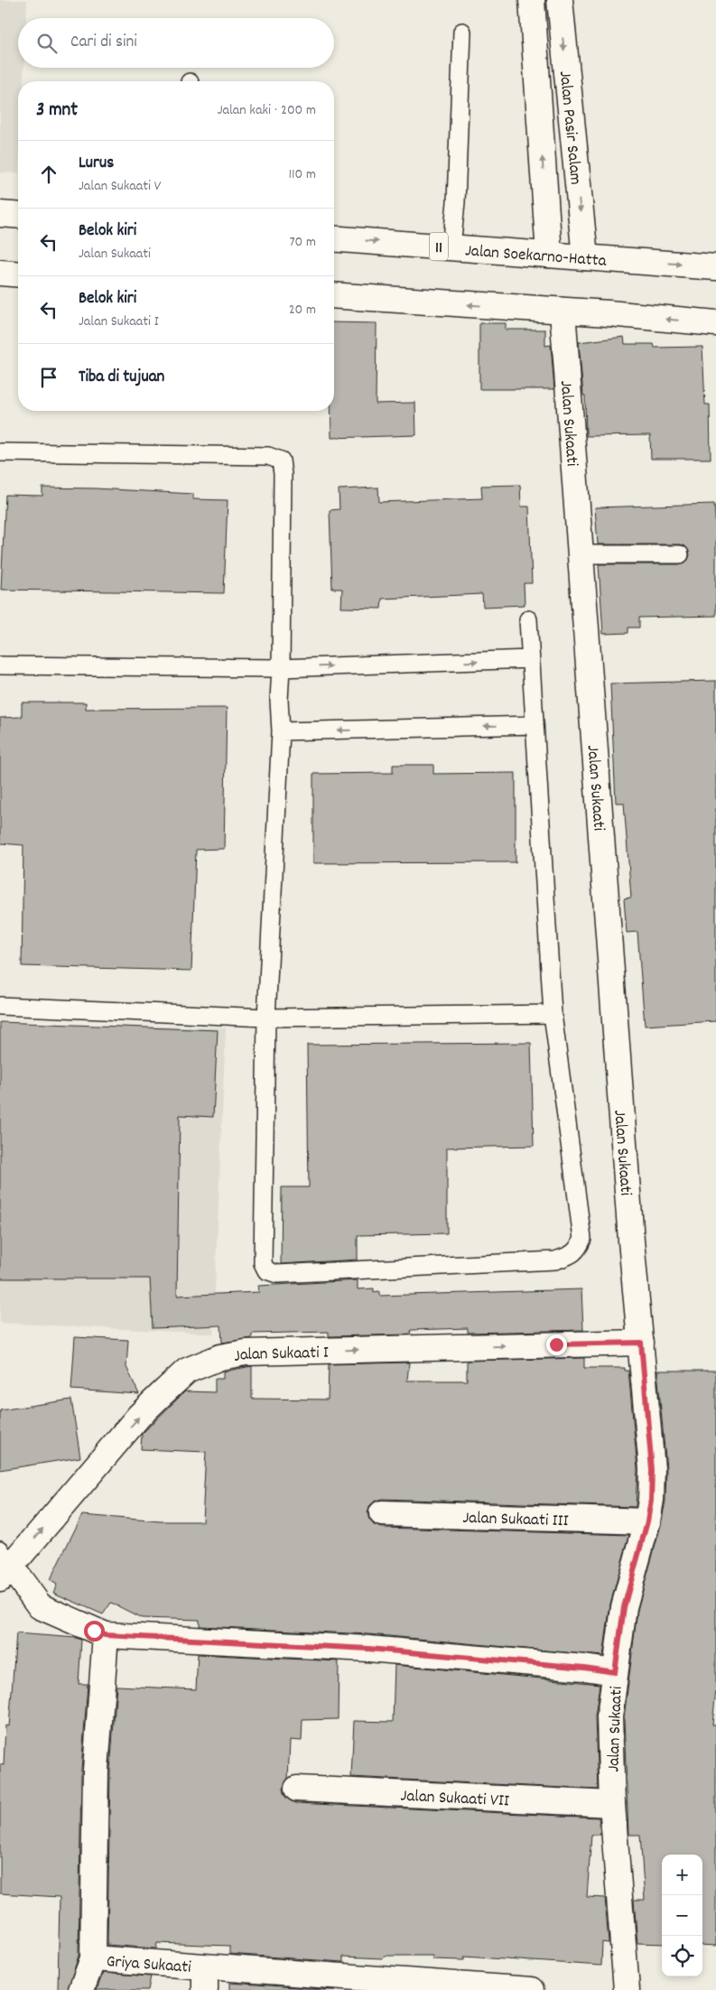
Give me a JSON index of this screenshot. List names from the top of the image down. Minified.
{"streets":{"main road":["Jalan Pasir Salam","11","Jalan Soekarno-Hatta","Jalan Sukaati","Jalan Sukaati I","Jalan Sukaati III","Jalan Sukaati VII","Griya Sukaati"]},"crossings":[["Jalan Pasir Salam","Jalan Soekarno-Hatta"],["Jalan Sukaati","Jalan Sukaati I"],["Jalan Sukaati","Jalan Sukaati III"],["Jalan Sukaati","Jalan Sukaati VII"]],"one_way":["Jalan Sukaati I"],"page":{"search":"Cari di sini","heading":["3 mnt","Jalan kaki · 200 m"],"list":[["Lurus","Jalan Sukaati V","110 m"],["Belok kiri","Jalan Sukaati","70 m"],["Belok kiri","Jalan Sukaati I","20 m"],"Tiba di tujuan"],"map_buttons":["+","−"]}}
